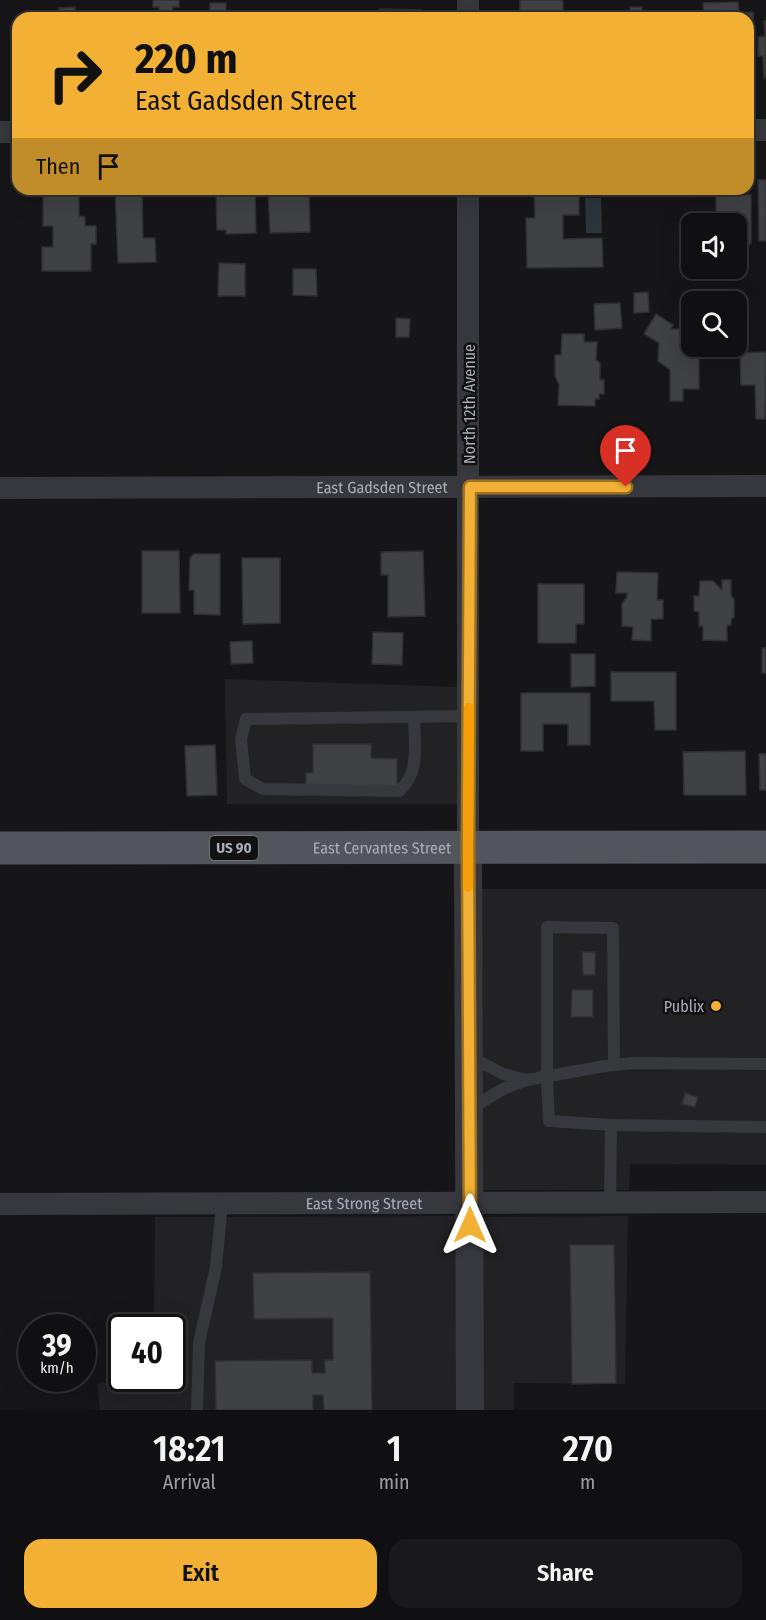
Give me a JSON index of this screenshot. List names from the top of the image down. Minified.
{"streets":{"main road":["US 90","East Cervantes Street"],"street":["North 12th Avenue","East Gadsden Street","East Strong Street"]},"crossings":[["North 12th Avenue","East Gadsden Street"],["North 12th Avenue","East Cervantes Street"],["North 12th Avenue","East Strong Street"]],"places":["Publix"],"page":{"turn":["220 m","East Gadsden Street"],"then":"Then","speed":"39 km/h","limit":"40","eta":["18:21","Arrival","1","min","270","m"],"buttons":["Exit","Share"]}}
